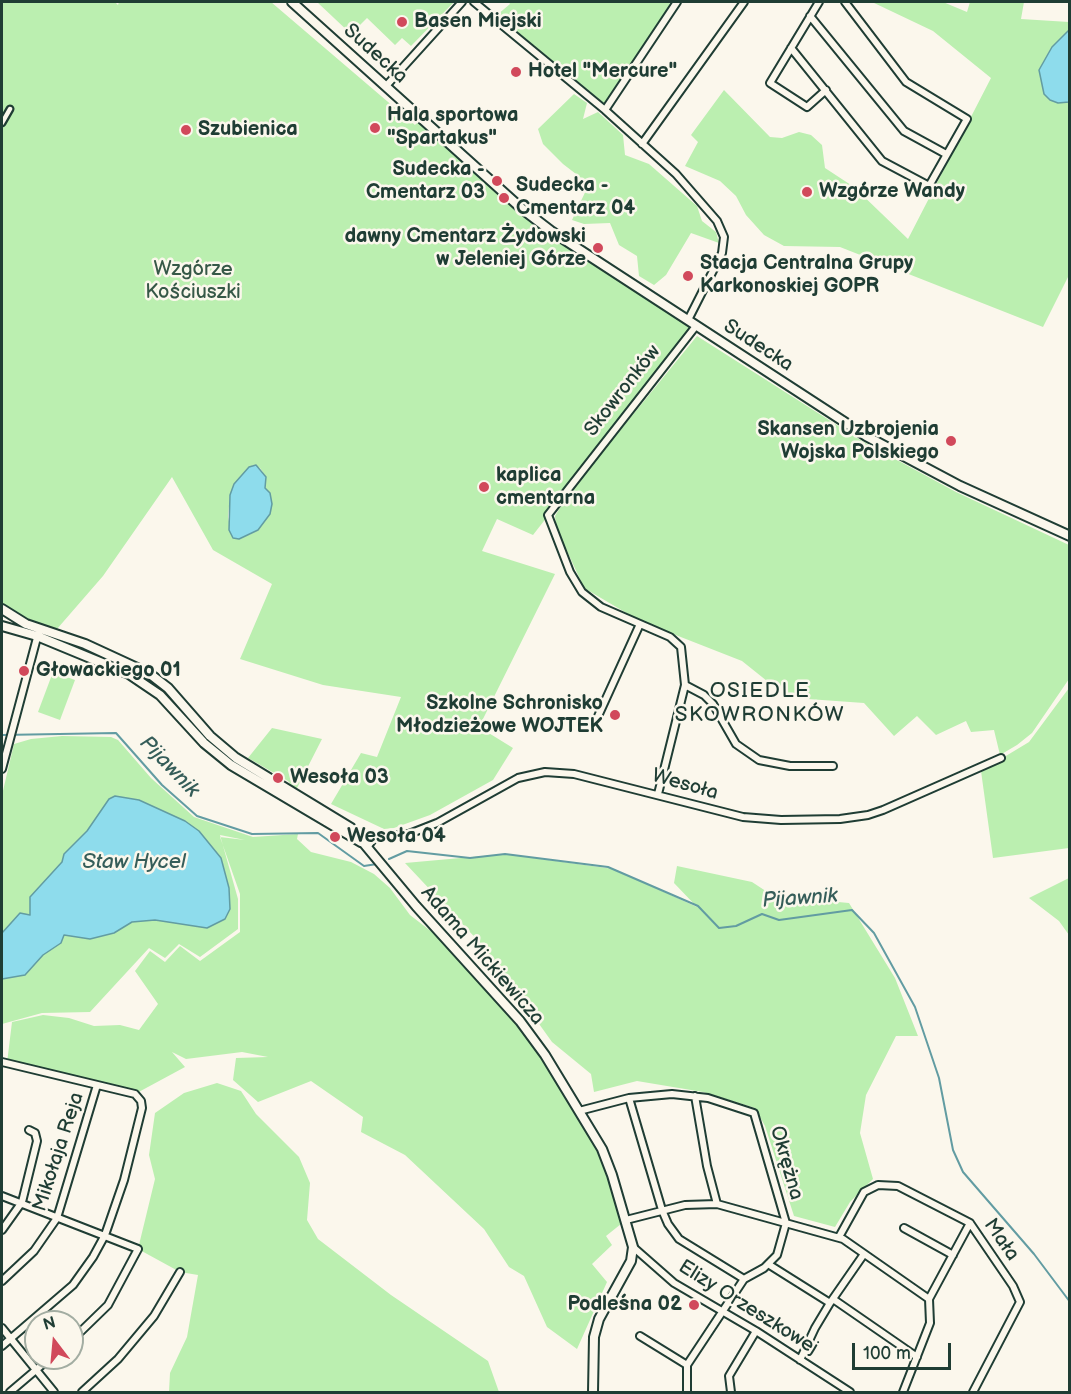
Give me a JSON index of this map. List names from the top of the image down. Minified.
{"streets":{"street":["Sudecka","Skowronków","Wesoła","Adama Mickiewicza","Mikołaja Reja","Okrężna","Mała","Elizy Orzeszkowej"]},"crossings":[["Sudecka","Skowronków"],["Skowronków","Wesoła"],["Wesoła","Adama Mickiewicza"],["Adama Mickiewicza","Okrężna"],["Adama Mickiewicza","Elizy Orzeszkowej"],["Okrężna","Mała"]],"districts":["OSIEDLE SKOWRONKÓW"],"water":["Pijawnik","Staw Hycel"],"parks":["Wzgórze Kościuszki"],"places":["Basen Miejski","Hotel \"Mercure\"","Hala sportowa \"Spartakus\"","Szubienica","Sudecka - Cmentarz 03","Wzgórze Wandy","Sudecka - Cmentarz 04","dawny Cmentarz Żydowski w Jeleniej Górze","Stacja Centralna Grupy Karkonoskiej GOPR","Skansen Uzbrojenia Wojska Polskiego","kaplica cmentarna","Głowackiego 01","Szkolne Schronisko Młodzieżowe WOJTEK","Wesoła 03","Wesoła 04","Podleśna 02"],"scale_bar":"100 m","north":"top"}
